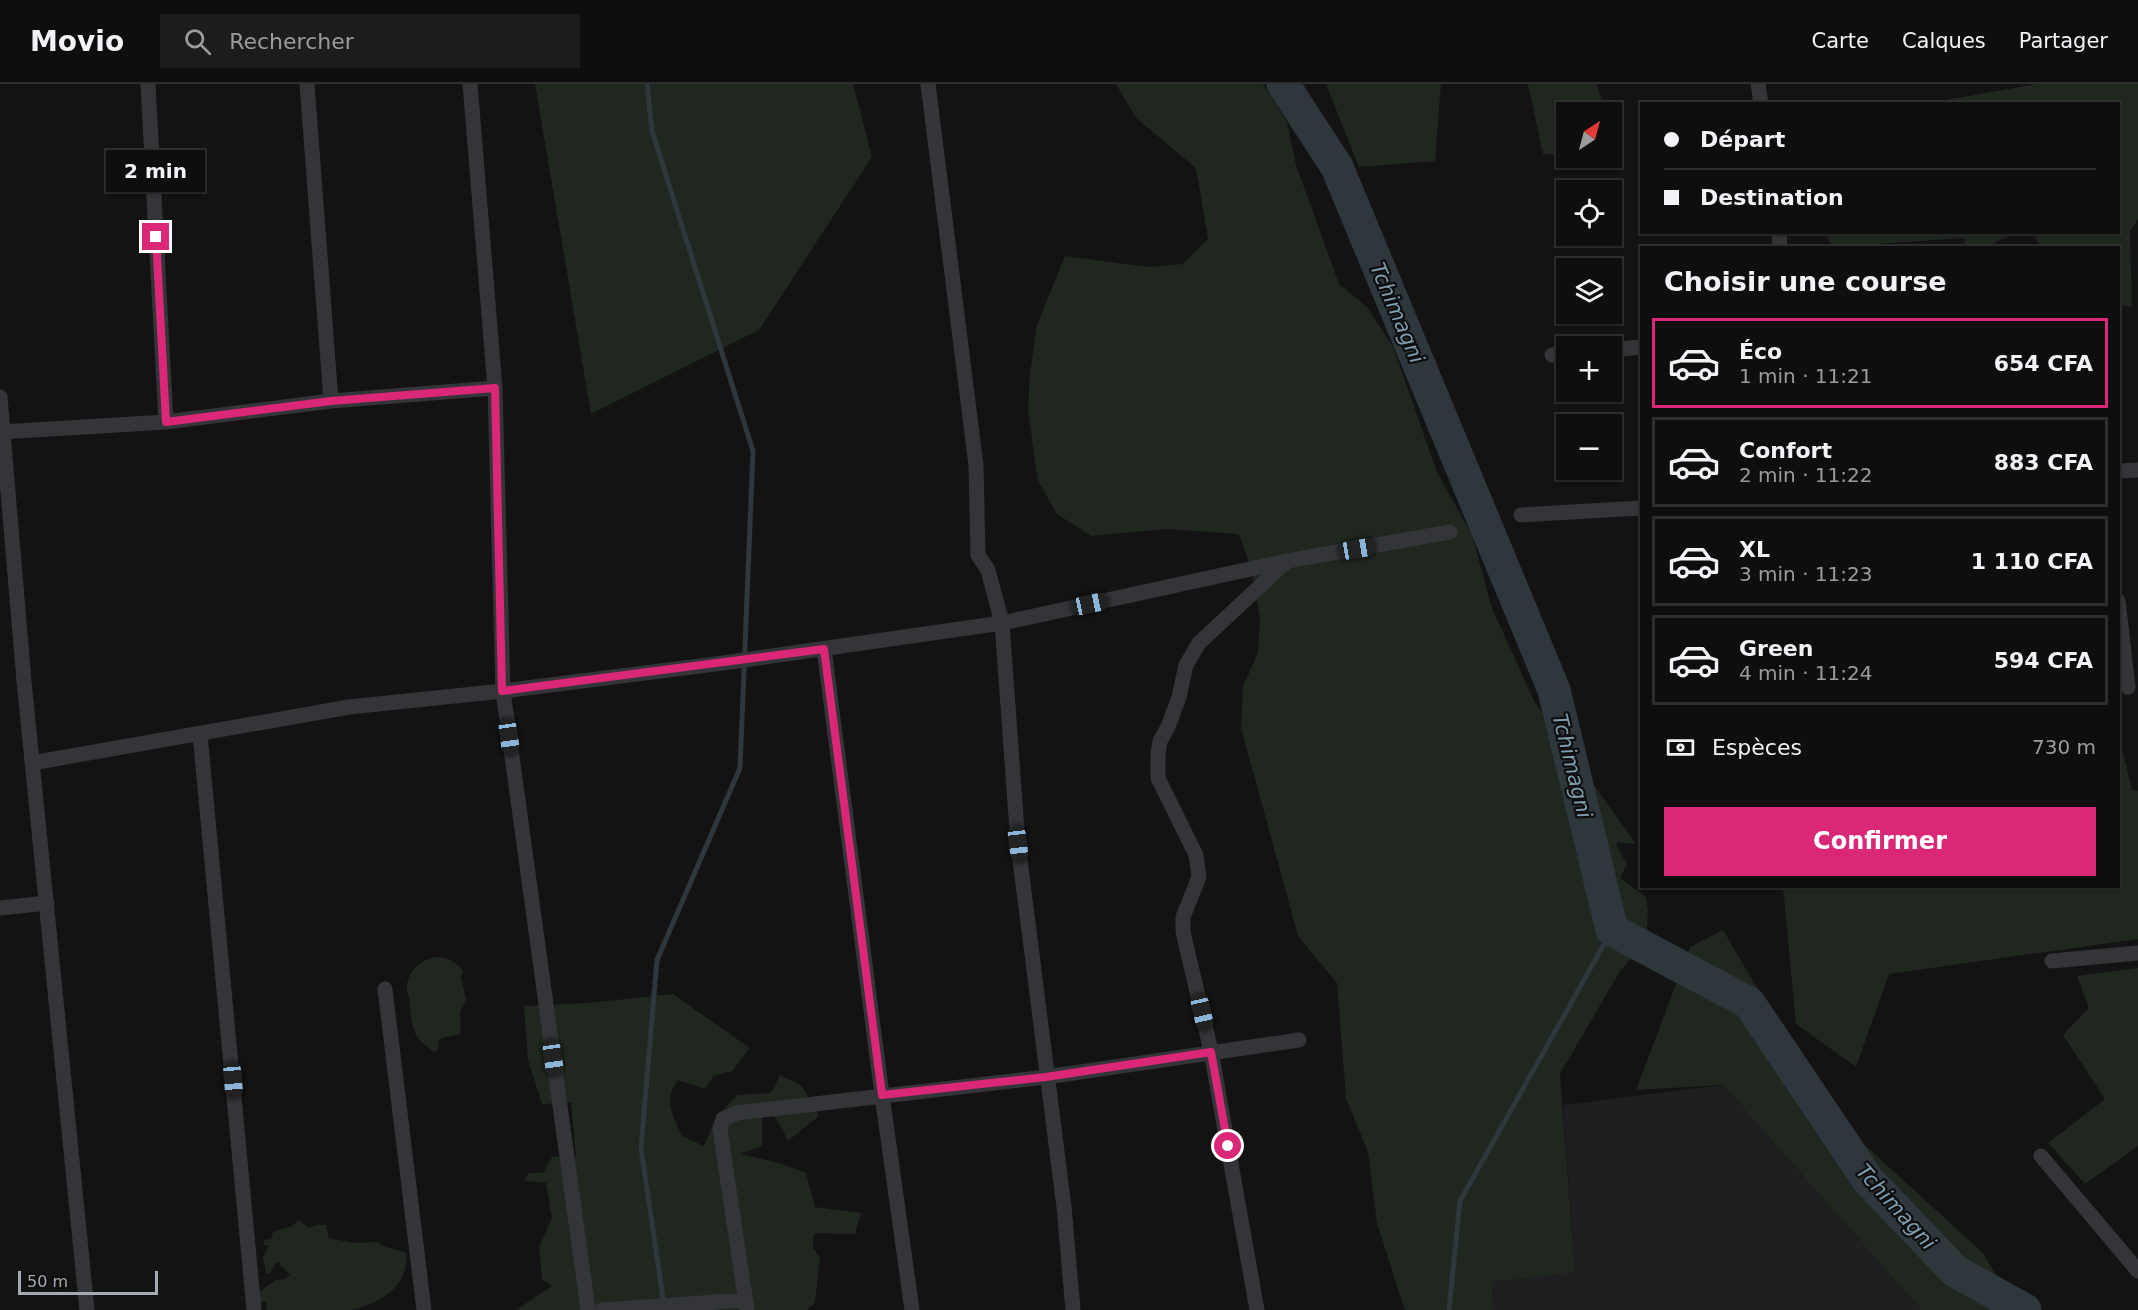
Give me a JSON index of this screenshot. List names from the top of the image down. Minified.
{"water":["Tchimagni"],"scale_bar":"50 m","north":"top right","page":{"header":"Movio","search":"Rechercher","nav":["Carte","Calques","Partager"],"map_buttons":["+","−"],"banner":["Départ","Destination"],"bubble":"2 min","heading":"Choisir une course","list":[{"name":"Éco","note":"1 min · 11:21","value":"654 CFA"},{"name":"Confort","note":"2 min · 11:22","value":"883 CFA"},{"name":"XL","note":"3 min · 11:23","value":"1 110 CFA"},{"name":"Green","note":"4 min · 11:24","value":"594 CFA"}],"pay":["Espèces","730 m"],"buttons":"Confirmer","scale":"50 m"}}
